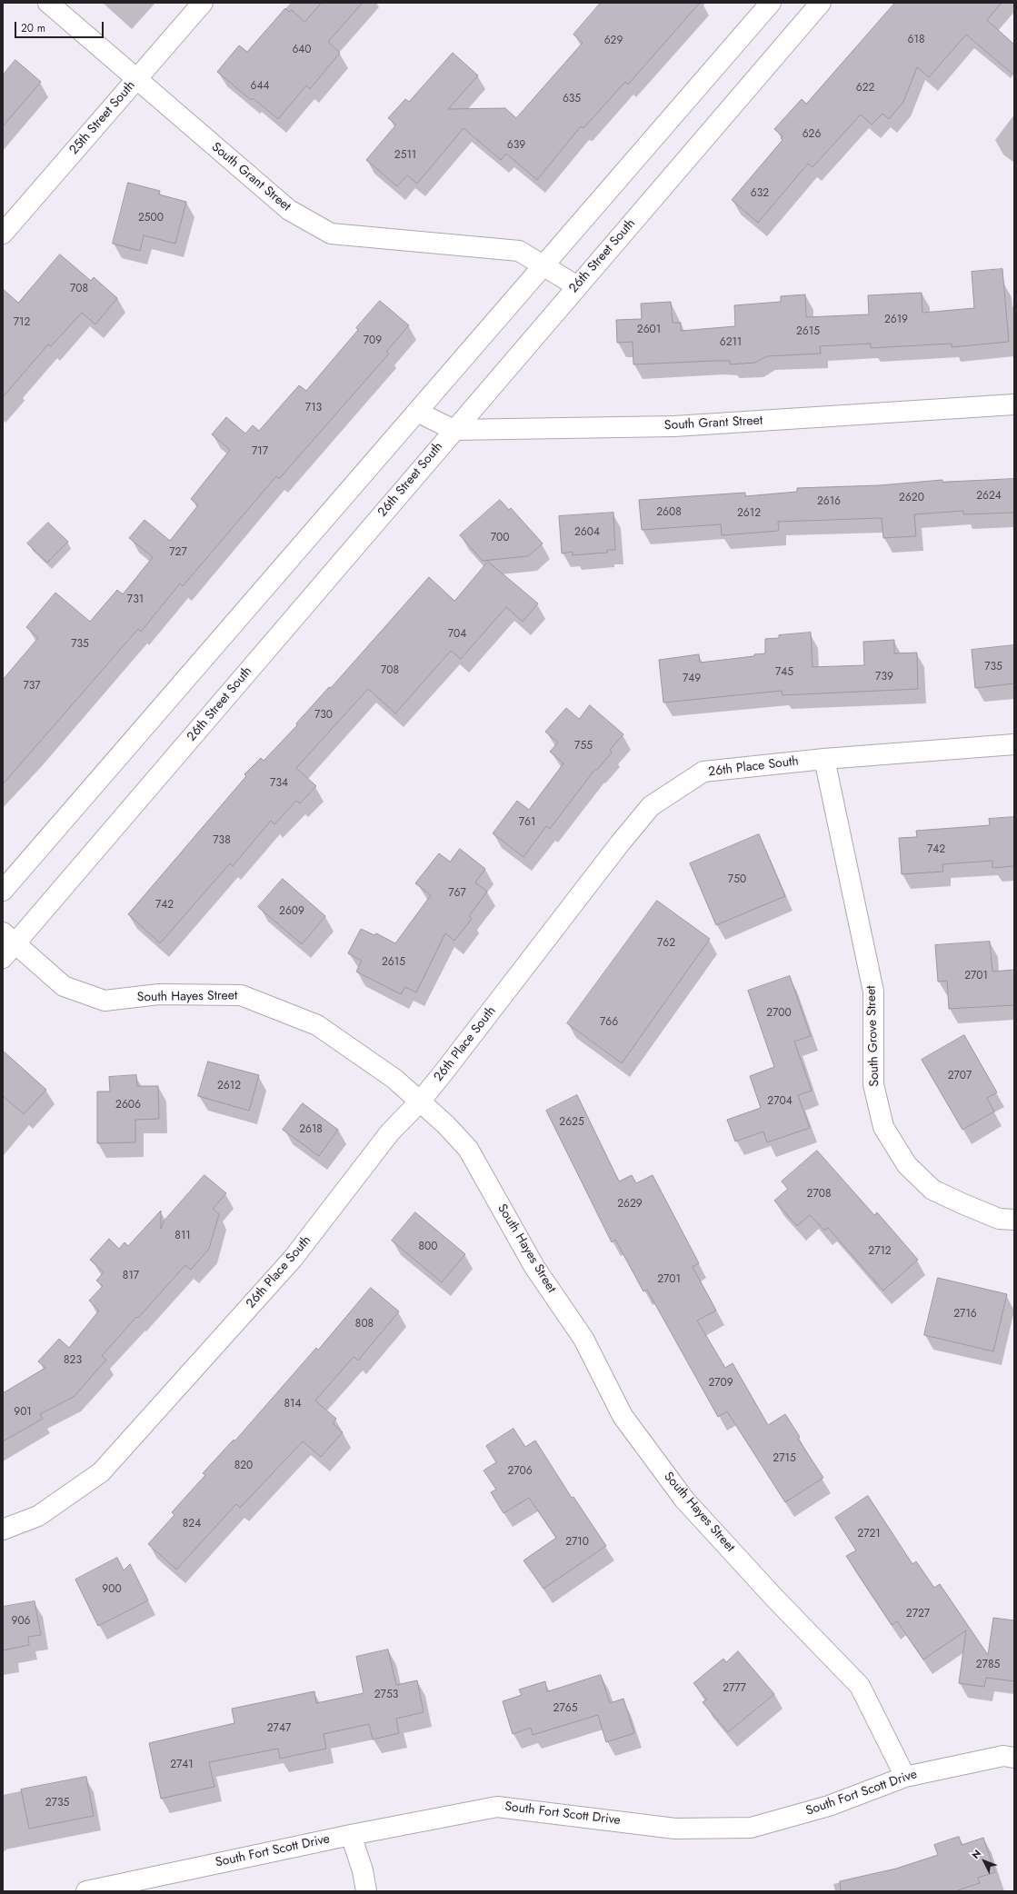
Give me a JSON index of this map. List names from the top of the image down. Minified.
{"streets":{"street":["25th Street South","South Grant Street","26th Street South","26th Place South","South Hayes Street","South Grove Street","South Fort Scott Drive"]},"crossings":[["25th Street South","South Grant Street"],["South Grant Street","26th Street South"],["26th Street South","South Hayes Street"],["26th Place South","South Hayes Street"],["26th Place South","South Grove Street"],["South Hayes Street","South Fort Scott Drive"]],"house_numbers":["618","629","640","644","622","635","626","639","2511","632","2500","708","2619","712","2601","2615","709","6211","713","717","2624","2620","2616","2608","2612","2604","700","727","731","704","735","735","708","745","739","749","737","730","755","734","761","738","742","750","767","742","2609","762","2615","2701","2700","766","2707","2612","2704","2606","2625","2618","2708","2629","811","800","2712","817","2701","2716","808","823","2709","814","901","2715","820","2706","824","2721","2710","900","2727","906","2785","2777","2753","2765","2747","2741","2735"],"scale_bar":"20 m","north":"top left"}
